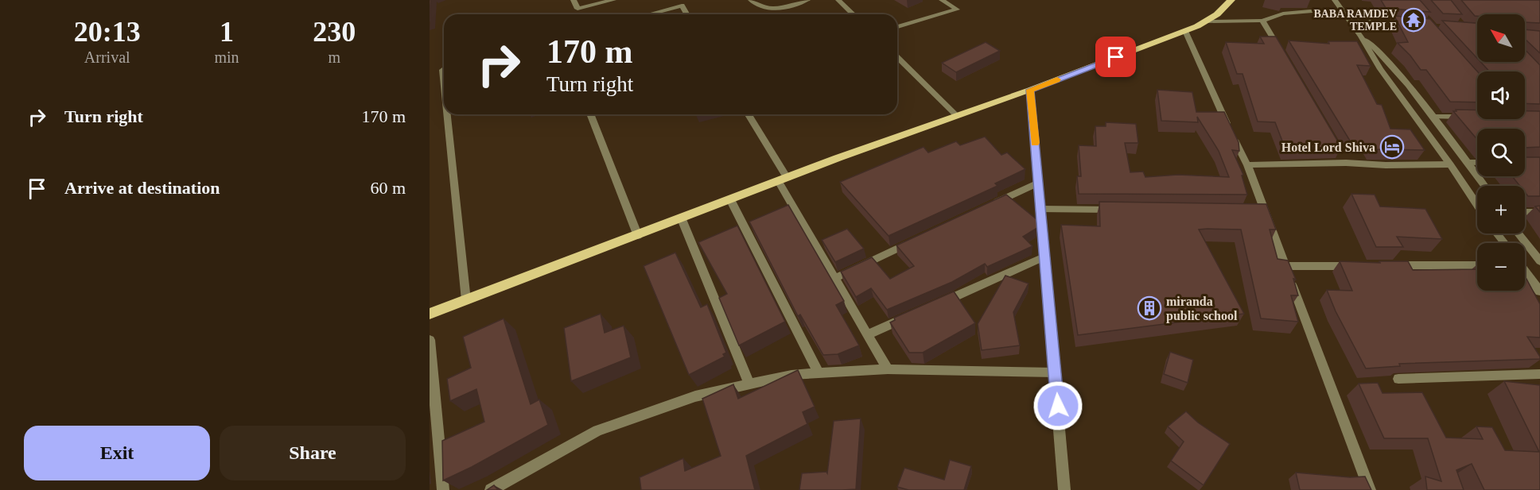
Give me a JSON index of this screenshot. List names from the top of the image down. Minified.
{"places":{"temple":["BABA RAMDEV TEMPLE"],"hotel":["Hotel Lord Shiva"],"building":["miranda public school"]},"north":"top left","page":{"eta":["20:13","Arrival","1","min","230","m"],"map_buttons":["+","−"],"turn":["170 m","Turn right"],"list":[{"name":"Turn right","value":"170 m"},{"name":"Arrive at destination","value":"60 m"}],"buttons":["Exit","Share"]}}
